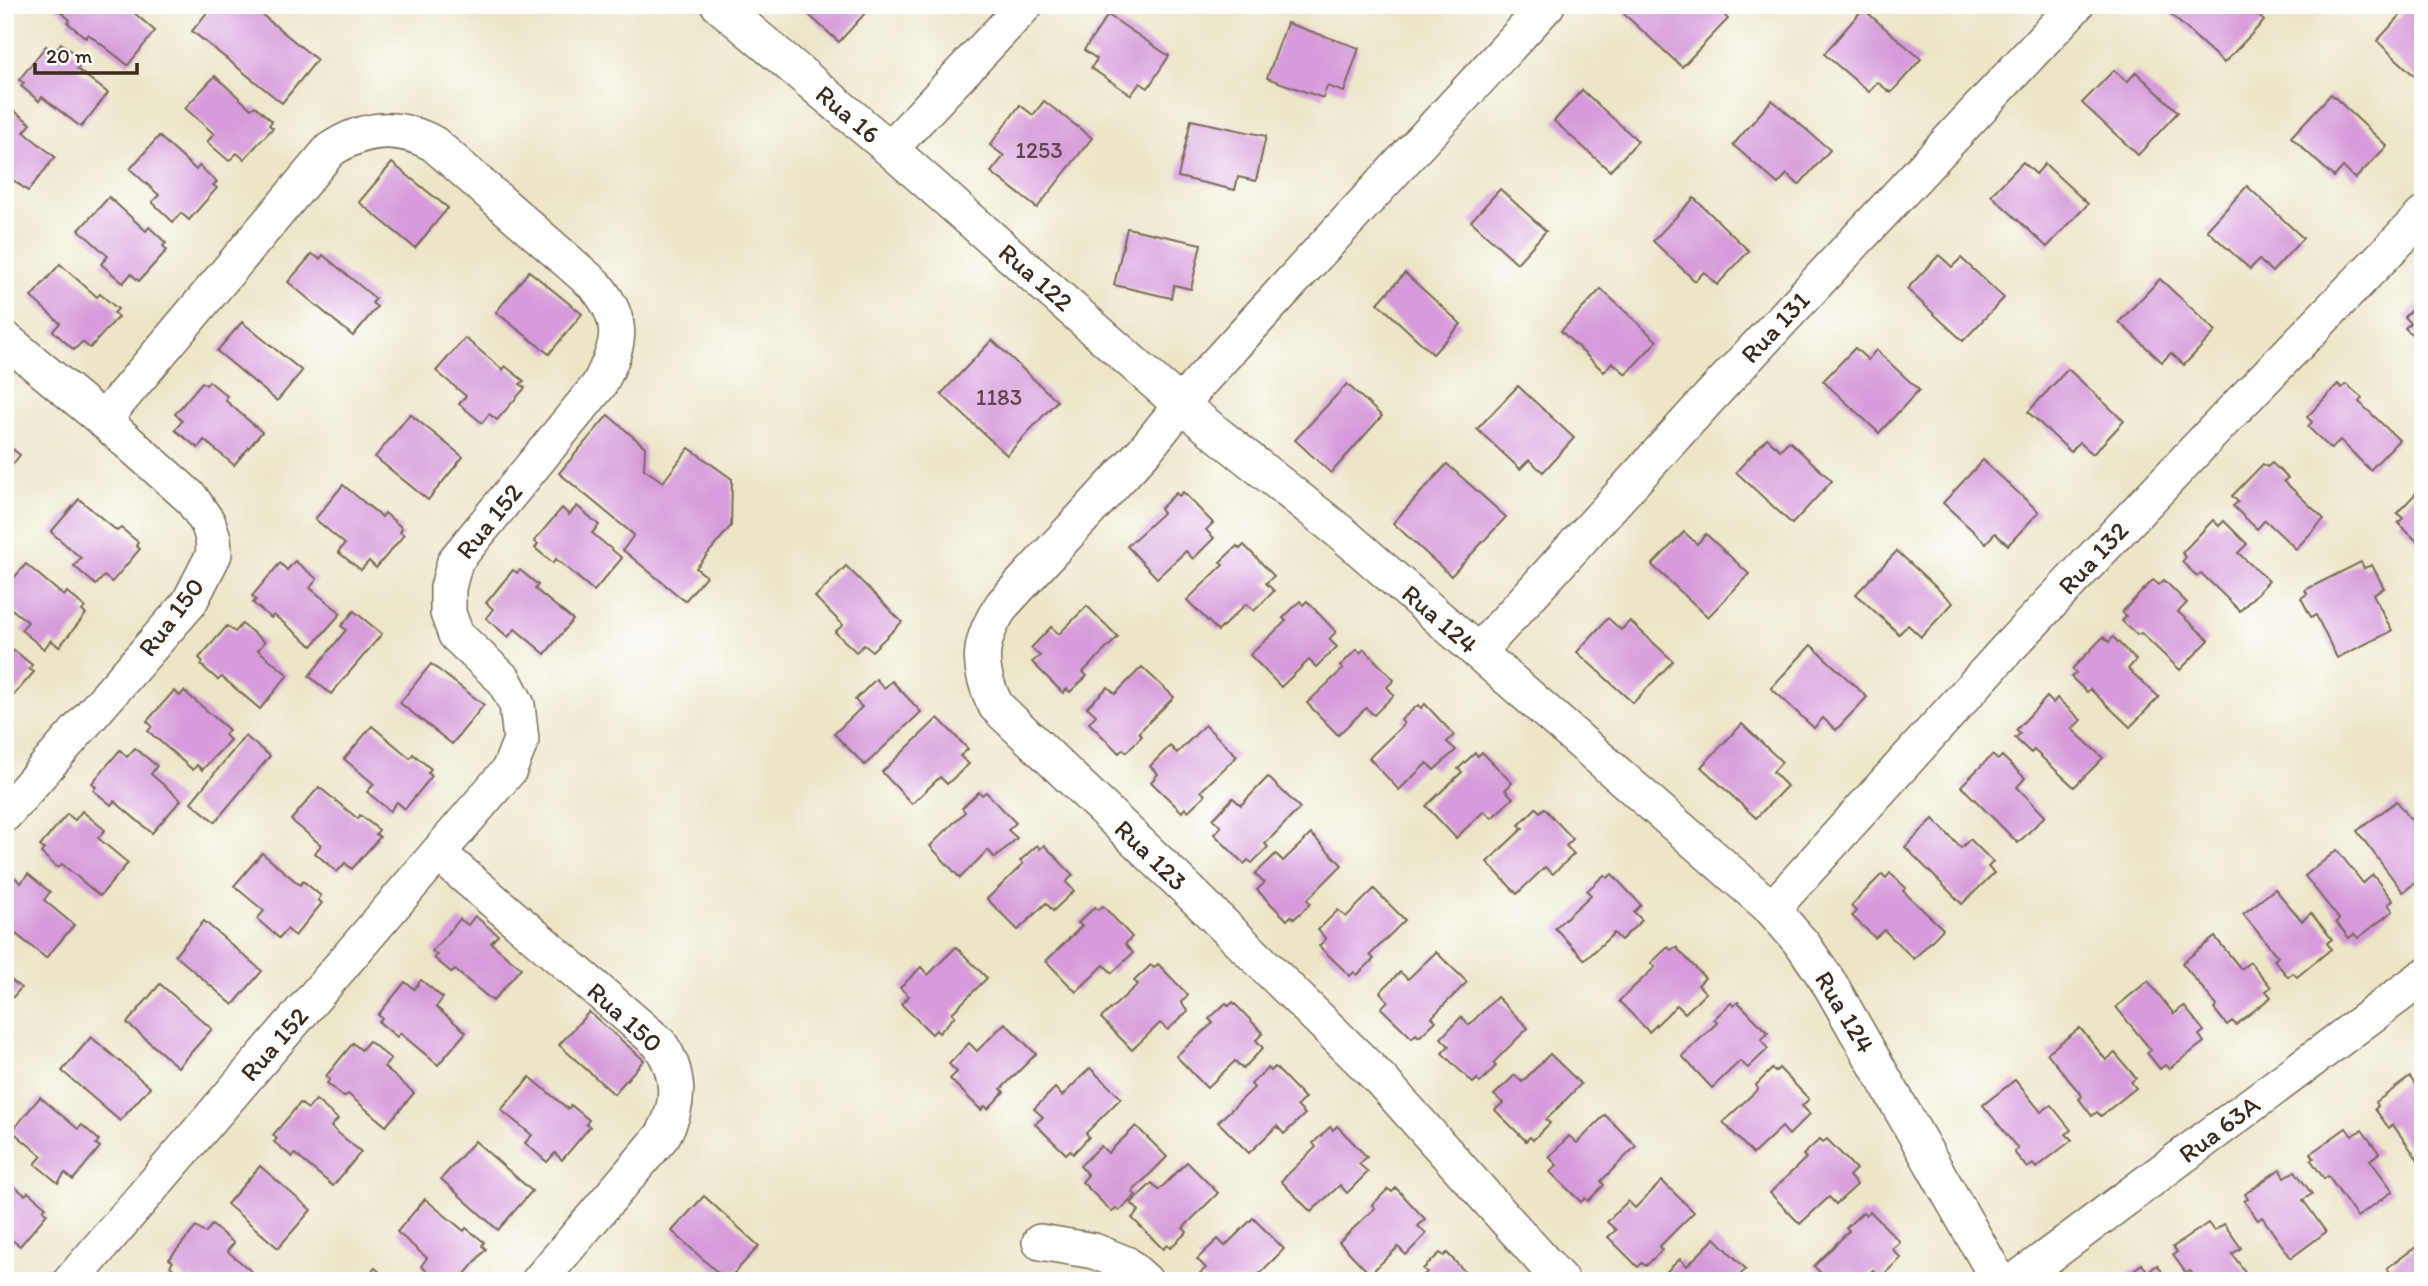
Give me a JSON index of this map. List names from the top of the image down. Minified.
{"streets":{"street":["Rua 16","Rua 122","Rua 131","Rua 152","Rua 132","Rua 150","Rua 124","Rua 123","Rua 63A"]},"crossings":[["Rua 16","Rua 122"],["Rua 122","Rua 124"],["Rua 122","Rua 123"],["Rua 131","Rua 124"],["Rua 152","Rua 150"],["Rua 132","Rua 124"],["Rua 124","Rua 123"]],"house_numbers":["1253","1183"],"scale_bar":"20 m"}
